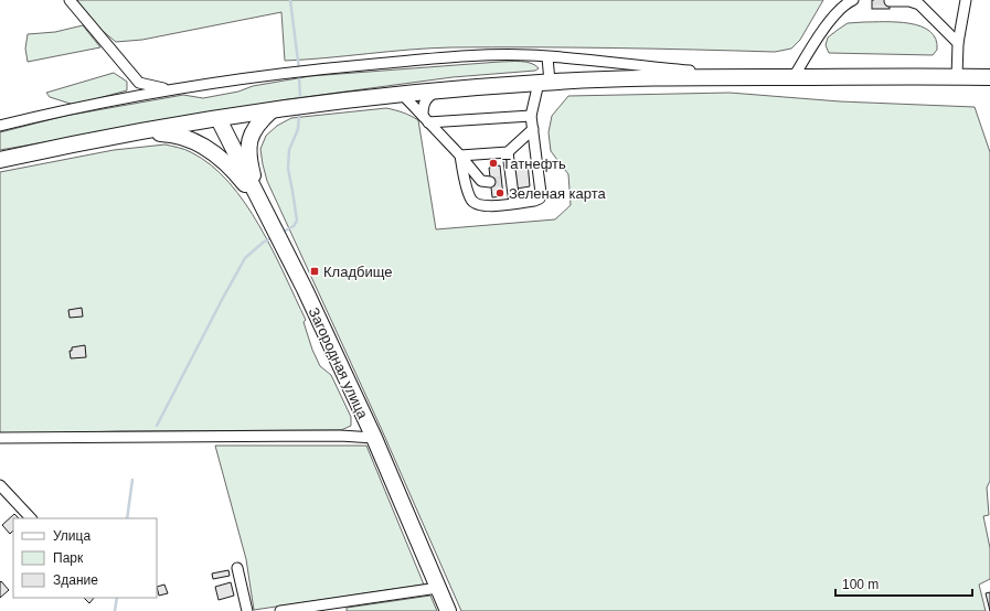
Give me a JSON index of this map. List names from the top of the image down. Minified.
{"streets":{"highway":["Загородная улица"]},"places":{"other":["Татнефть","Зеленая карта"],"transit":["Кладбище"]},"legend":["Улица","Парк","Здание"],"scale_bar":"100 m"}
